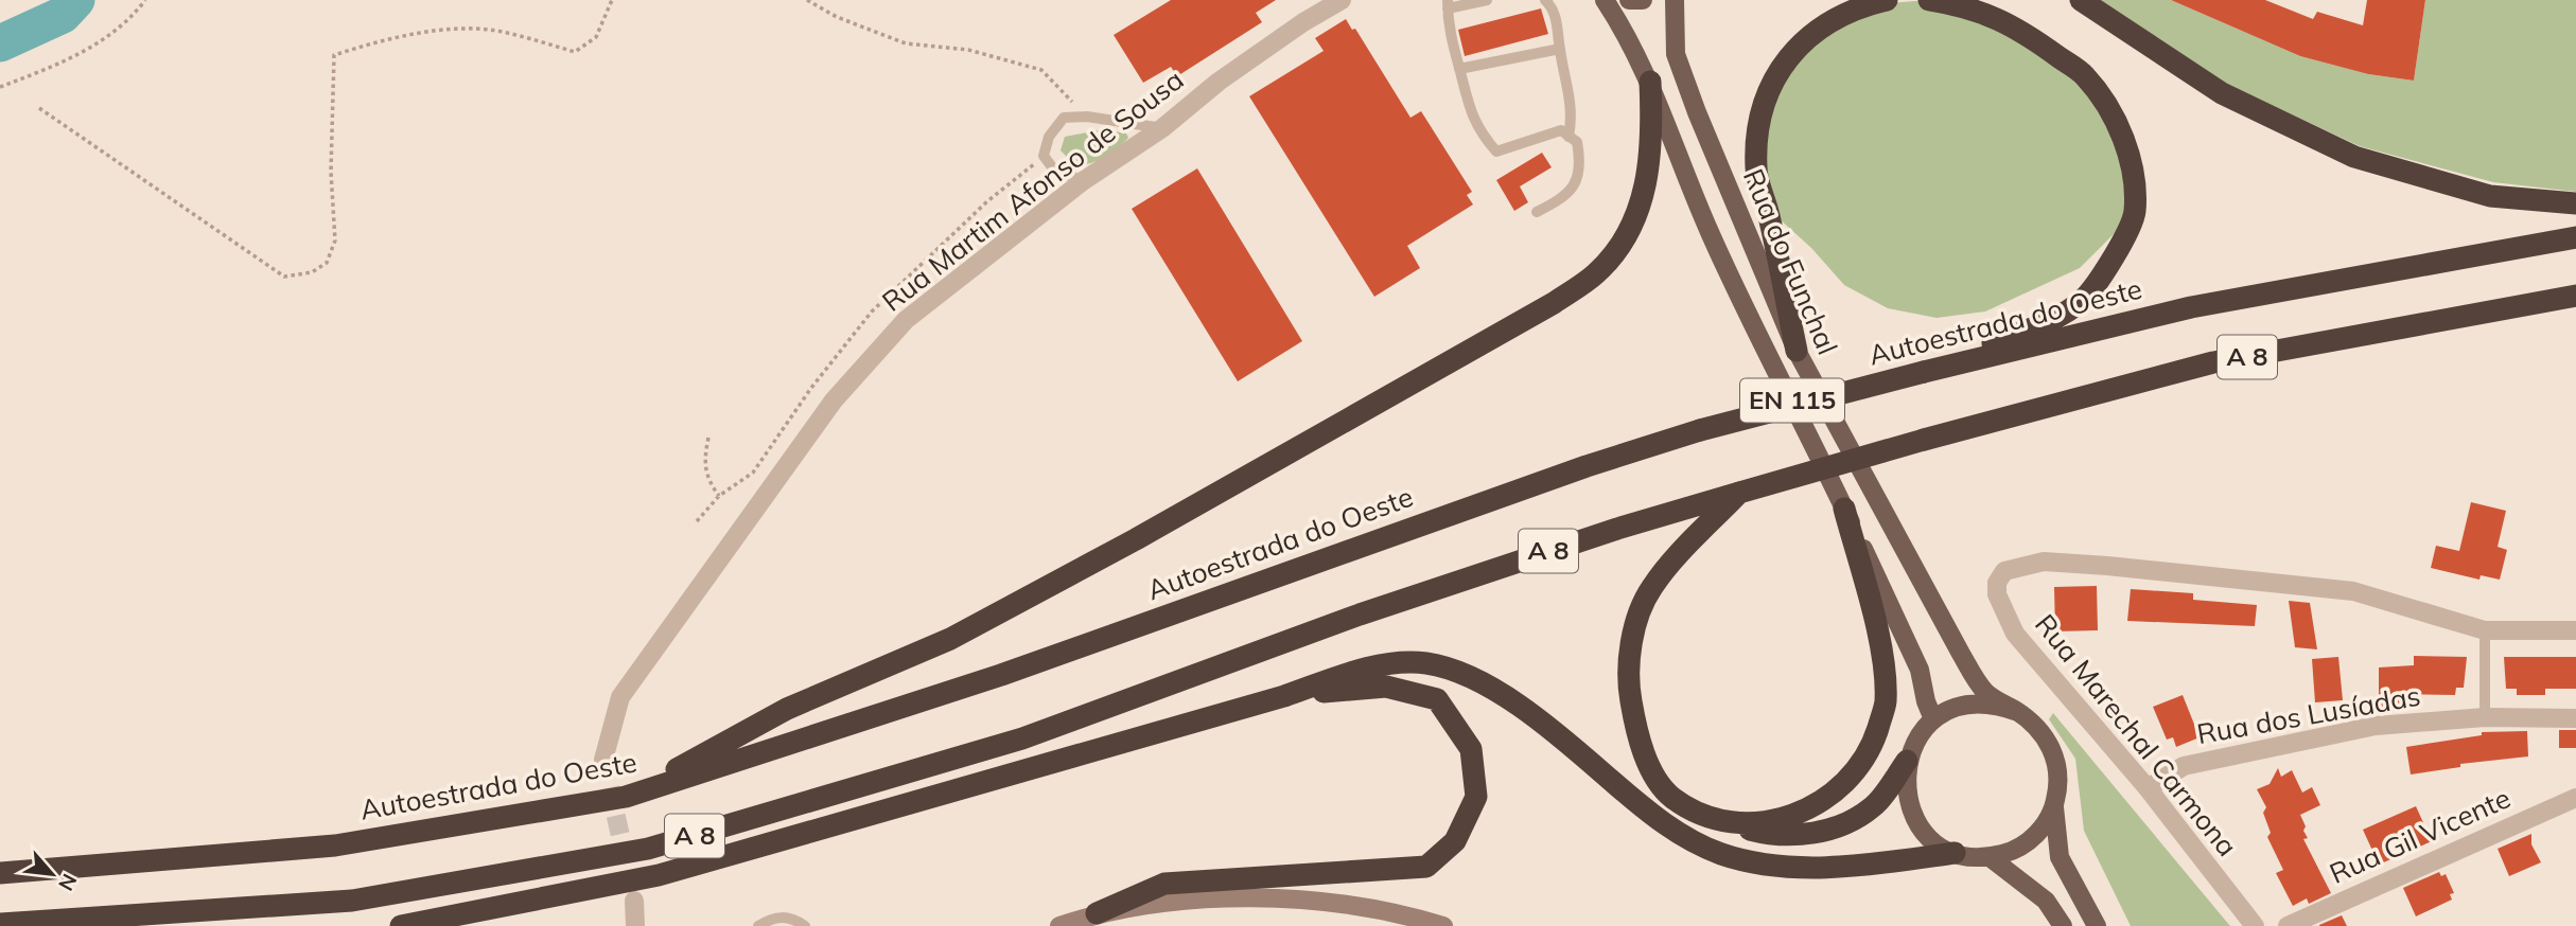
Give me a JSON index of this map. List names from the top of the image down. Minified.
{"streets":{"highway":["Autoestrada do Oeste","A 8"],"main road":["Rua do Funchal","EN 115"],"street":["Rua Martim Afonso de Sousa","Rua dos Lusíadas","Rua Marechal Carmona","Rua Gil Vicente"]},"crossings":[["Rua dos Lusíadas","Rua Marechal Carmona"]],"north":"bottom right"}
